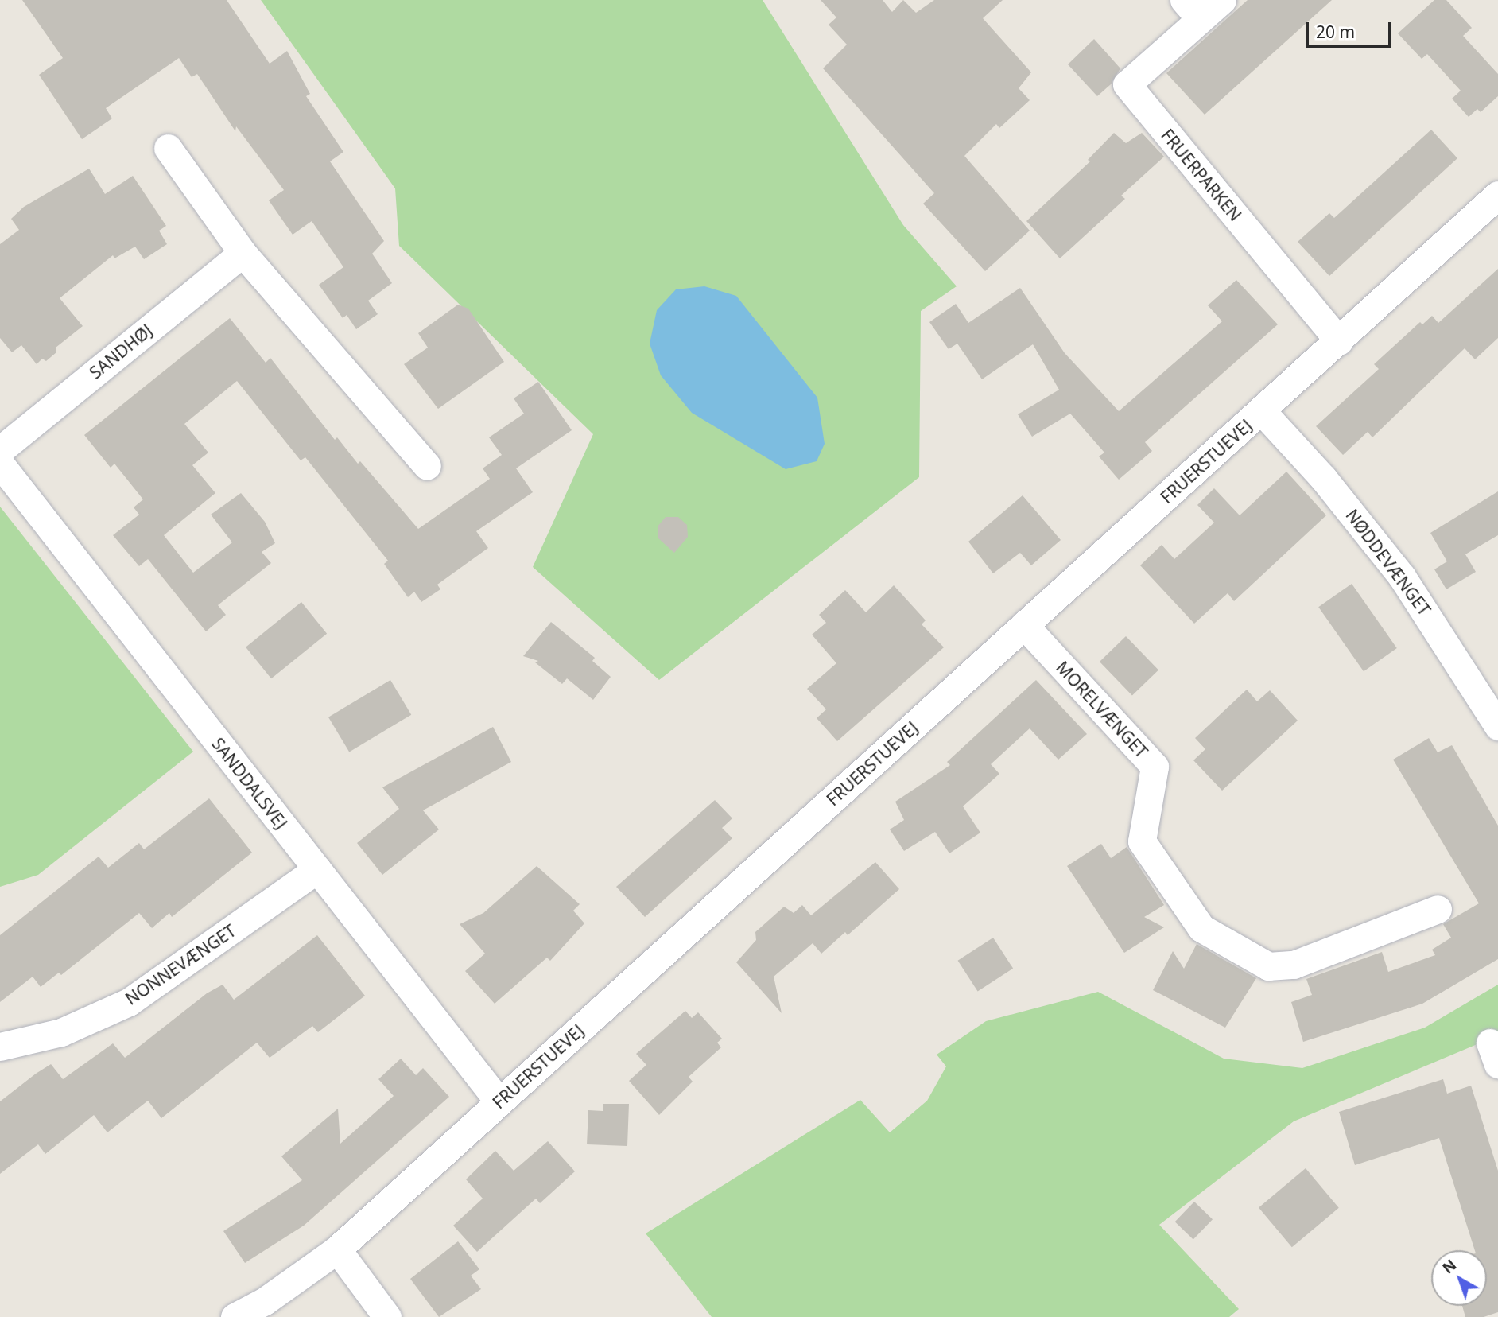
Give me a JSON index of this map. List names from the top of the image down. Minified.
{"streets":{"street":["FRUERPARKEN","SANDHØJ","FRUERSTUEVEJ","NØDDEVÆNGET","MORELVÆNGET","SANDDALSVEJ","NONNEVÆNGET"]},"crossings":[["FRUERPARKEN","FRUERSTUEVEJ"],["FRUERSTUEVEJ","NØDDEVÆNGET"],["FRUERSTUEVEJ","MORELVÆNGET"],["FRUERSTUEVEJ","SANDDALSVEJ"],["SANDDALSVEJ","NONNEVÆNGET"]],"scale_bar":"20 m","north":"top left"}
